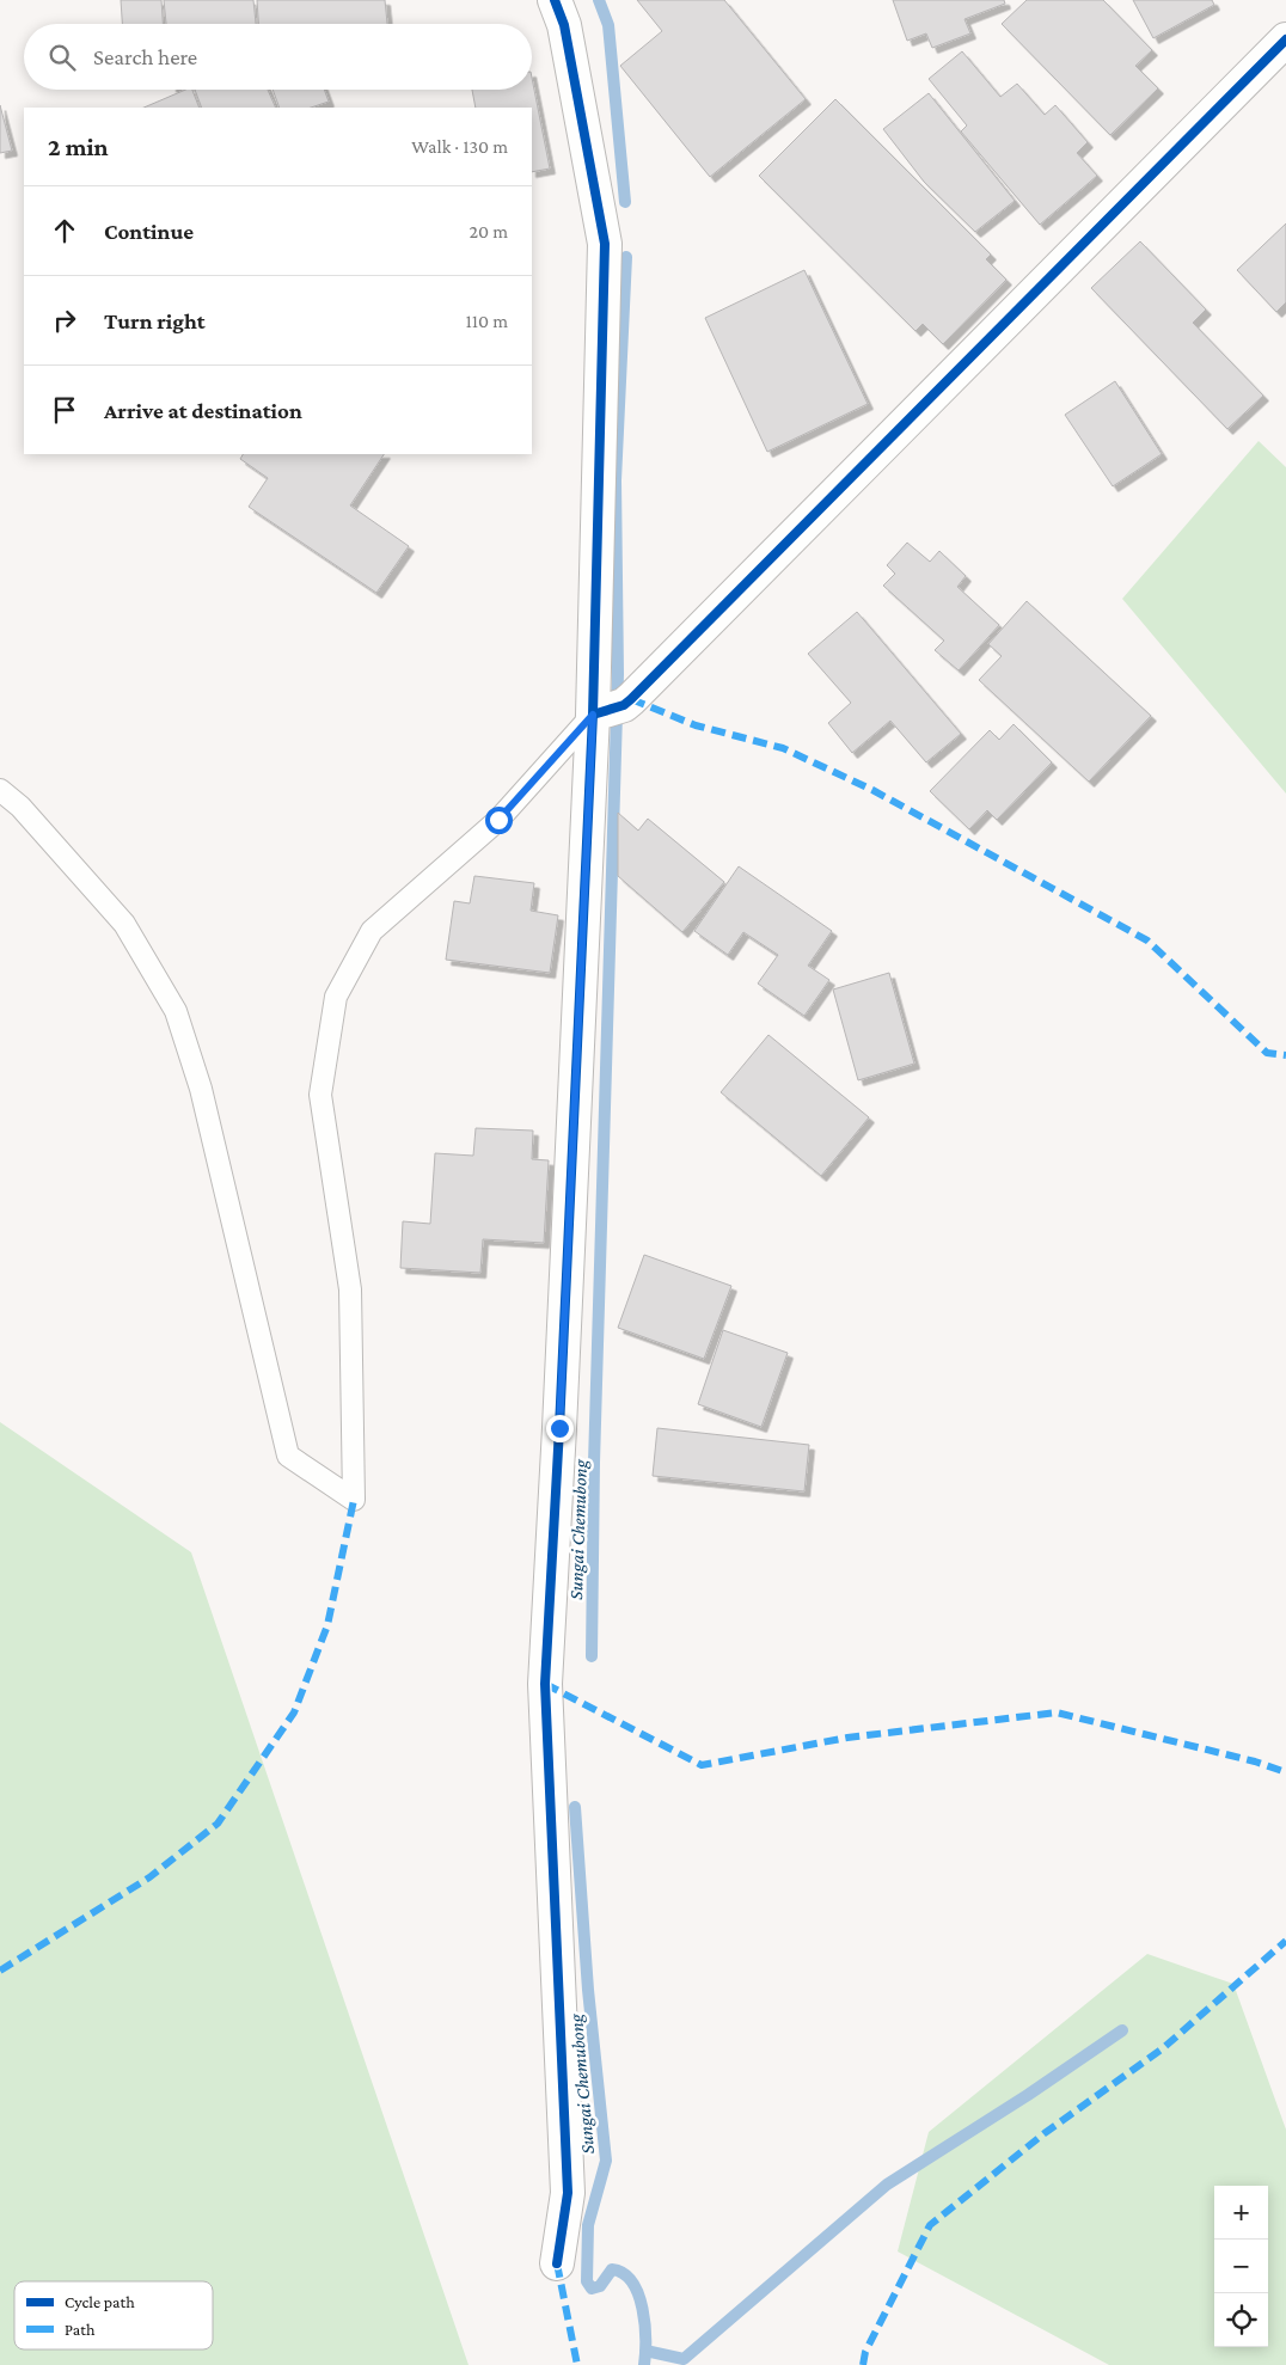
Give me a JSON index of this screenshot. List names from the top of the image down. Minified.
{"water":["Sungai Chemubong"],"legend":["Cycle path","Path"],"page":{"search":"Search here","heading":["2 min","Walk · 130 m"],"list":[["Continue","20 m"],["Turn right","110 m"],"Arrive at destination"],"map_buttons":["+","−"]}}
